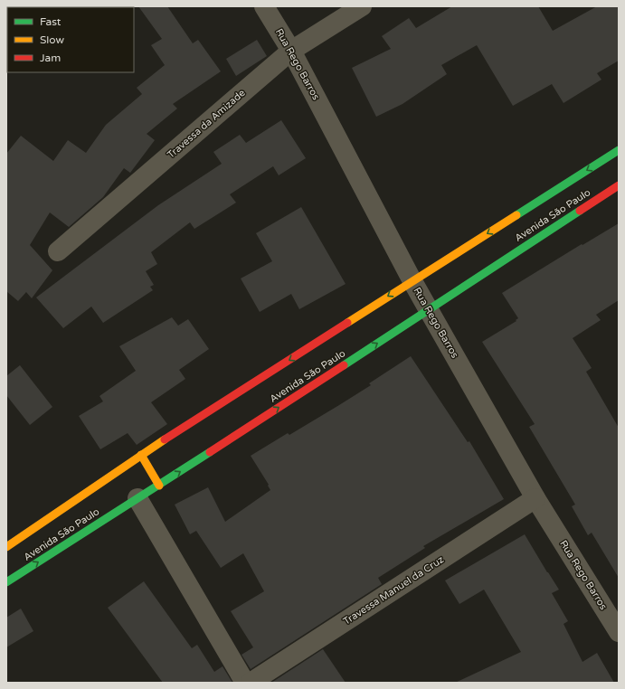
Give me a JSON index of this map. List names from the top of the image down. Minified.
{"streets":{"street":["Rua Rego Barros","Travessa da Amizade","Avenida São Paulo","Travessa Manuel da Cruz"]},"crossings":[["Rua Rego Barros","Travessa da Amizade"],["Rua Rego Barros","Avenida São Paulo"],["Rua Rego Barros","Travessa Manuel da Cruz"]],"legend":["Fast","Slow","Jam"]}
